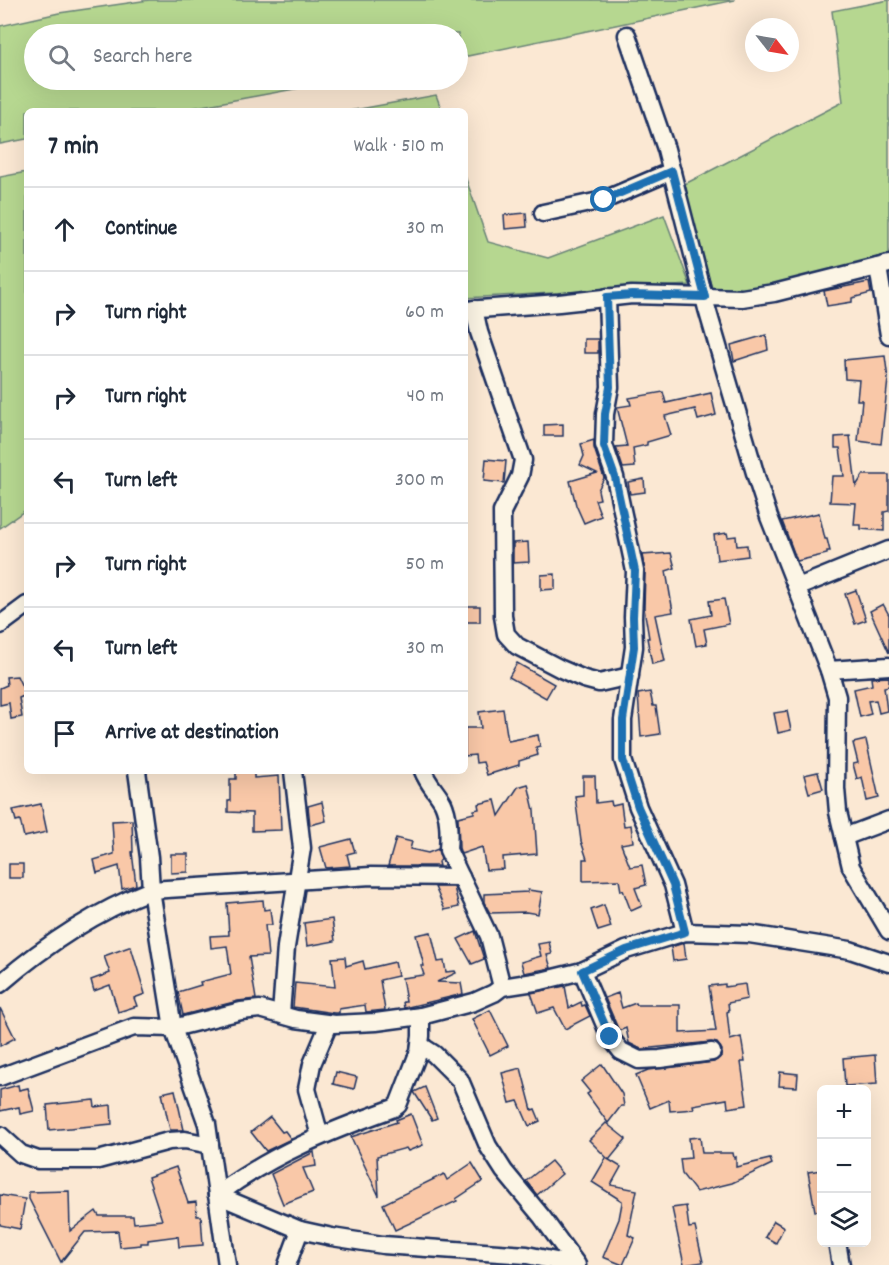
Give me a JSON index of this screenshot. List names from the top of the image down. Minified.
{"north":"bottom right","page":{"search":"Search here","heading":["7 min","Walk · 510 m"],"list":[["Continue","30 m"],["Turn right","60 m"],["Turn right","40 m"],["Turn left","300 m"],["Turn right","50 m"],["Turn left","30 m"],"Arrive at destination"],"map_buttons":["+","−"]}}
